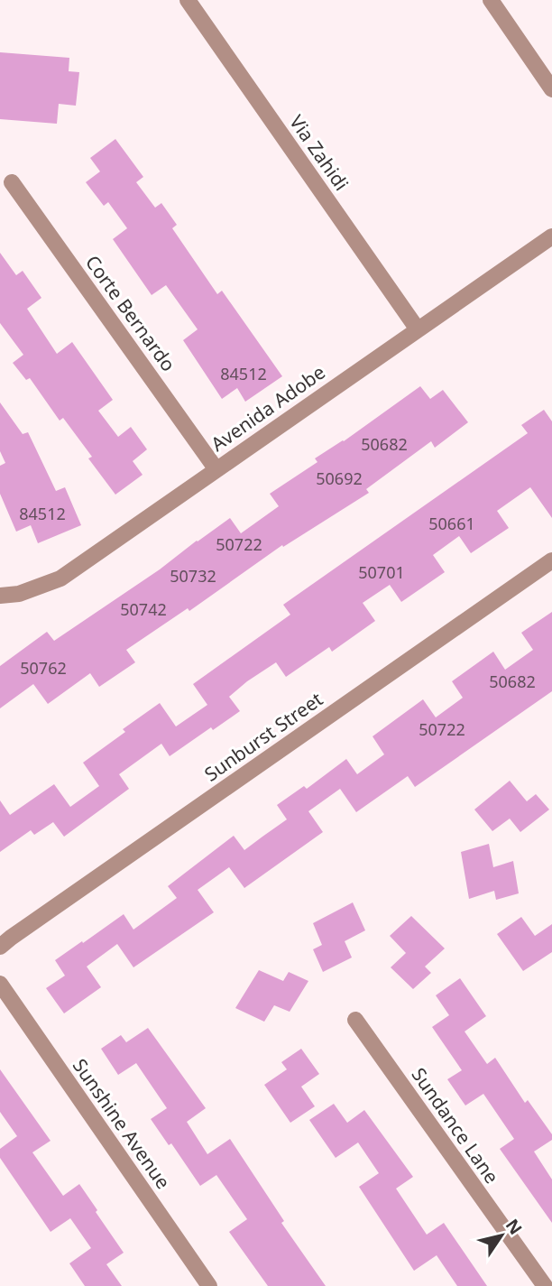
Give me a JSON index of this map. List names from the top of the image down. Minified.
{"streets":{"street":["Via Zahidi","Corte Bernardo","Avenida Adobe","Sunburst Street","Sunshine Avenue","Sundance Lane"]},"crossings":[["Via Zahidi","Avenida Adobe"],["Corte Bernardo","Avenida Adobe"]],"house_numbers":["84512","50682","50692","84512","50661","50722","50701","50732","50742","50762","50682","50722"],"north":"top right"}
